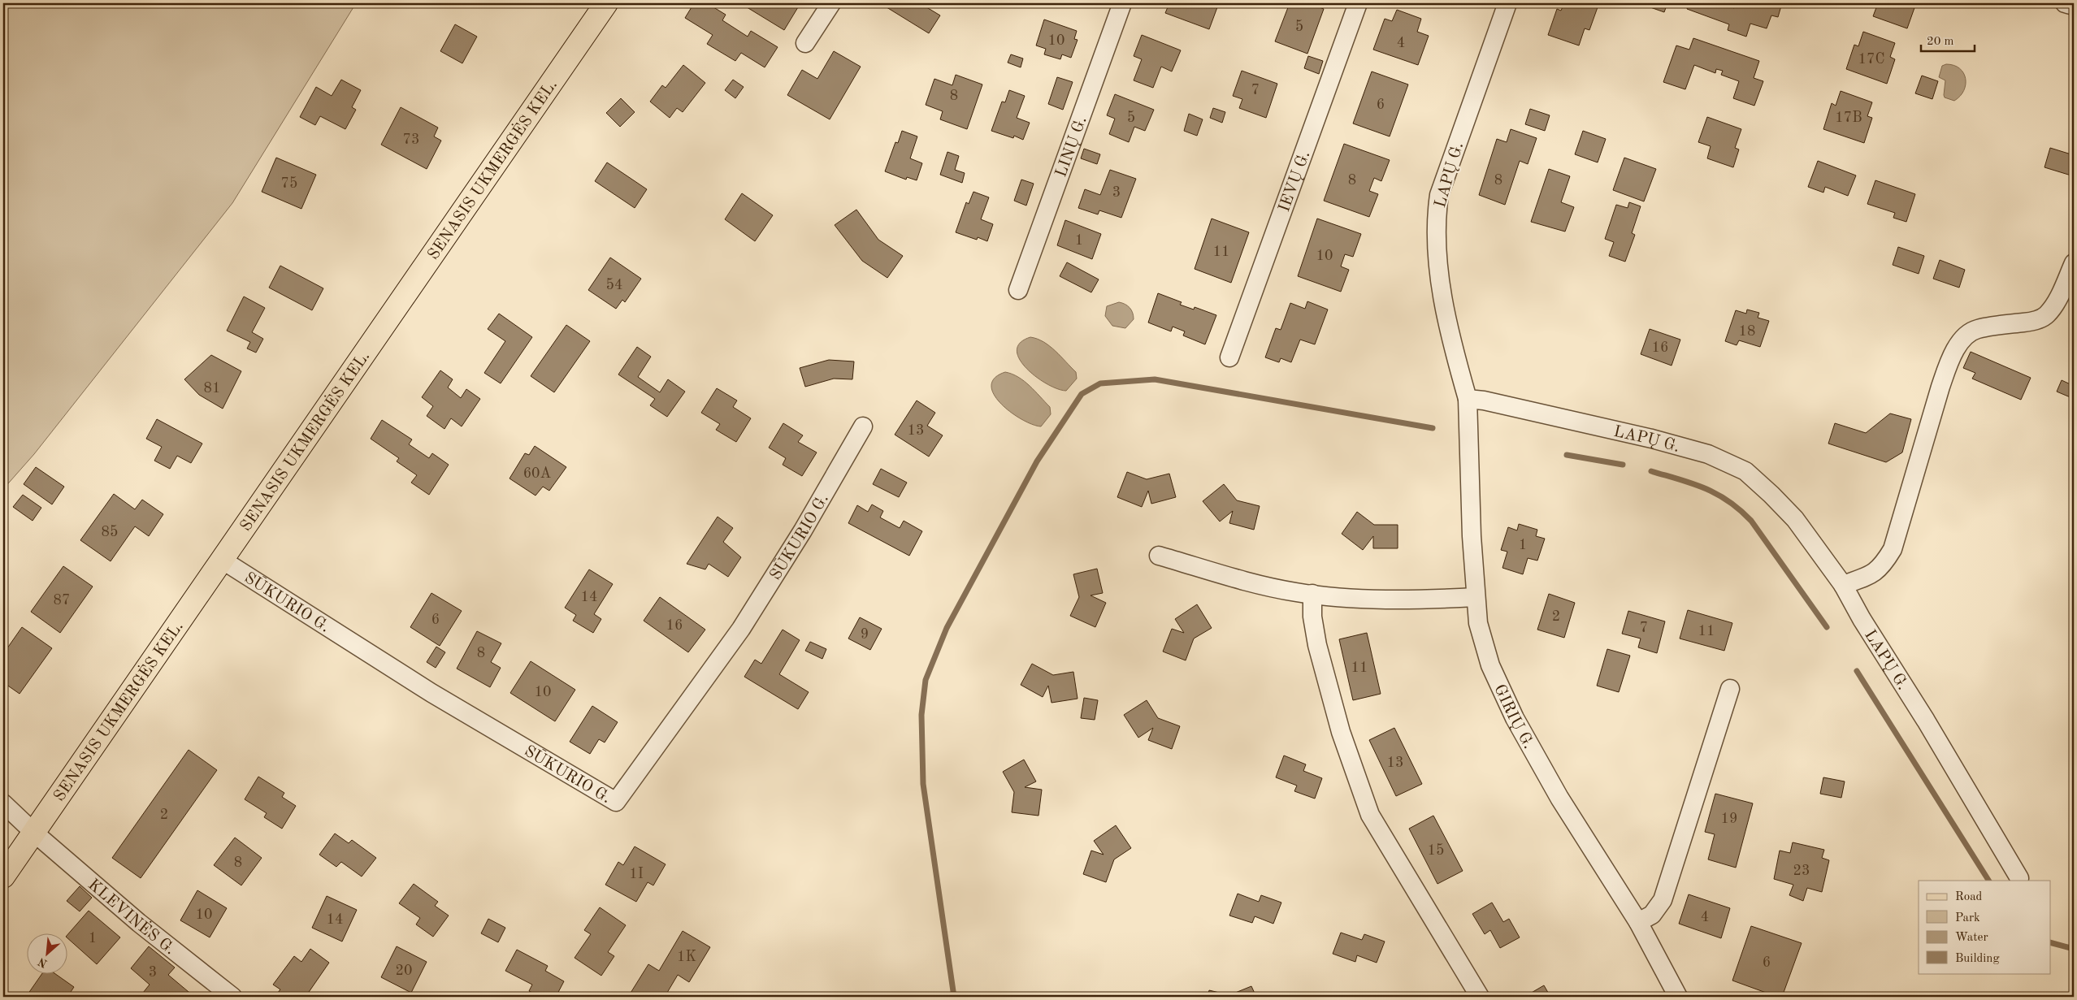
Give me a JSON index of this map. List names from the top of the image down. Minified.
{"streets":{"main road":["SENASIS UKMERGĖS KEL."],"street":["LINŲ G.","LAPŲ G.","IEVŲ G.","SŪKURIO G.","GIRIŲ G.","KLEVINĖS G."]},"crossings":[["SENASIS UKMERGĖS KEL.","SŪKURIO G."],["SENASIS UKMERGĖS KEL.","KLEVINĖS G."],["LAPŲ G.","GIRIŲ G."]],"house_numbers":["5","10","4","17C","7","8","6","5","17B","73","8","8","75","3","1","11","10","54","18","16","81","13","60A","85","1","14","87","2","6","16","7","11","9","8","11","10","13","2","19","15","8","23","1I","10","4","14","1","1K","6","20","3"],"legend":["Road","Park","Water","Building"],"scale_bar":"20 m","north":"bottom left"}
